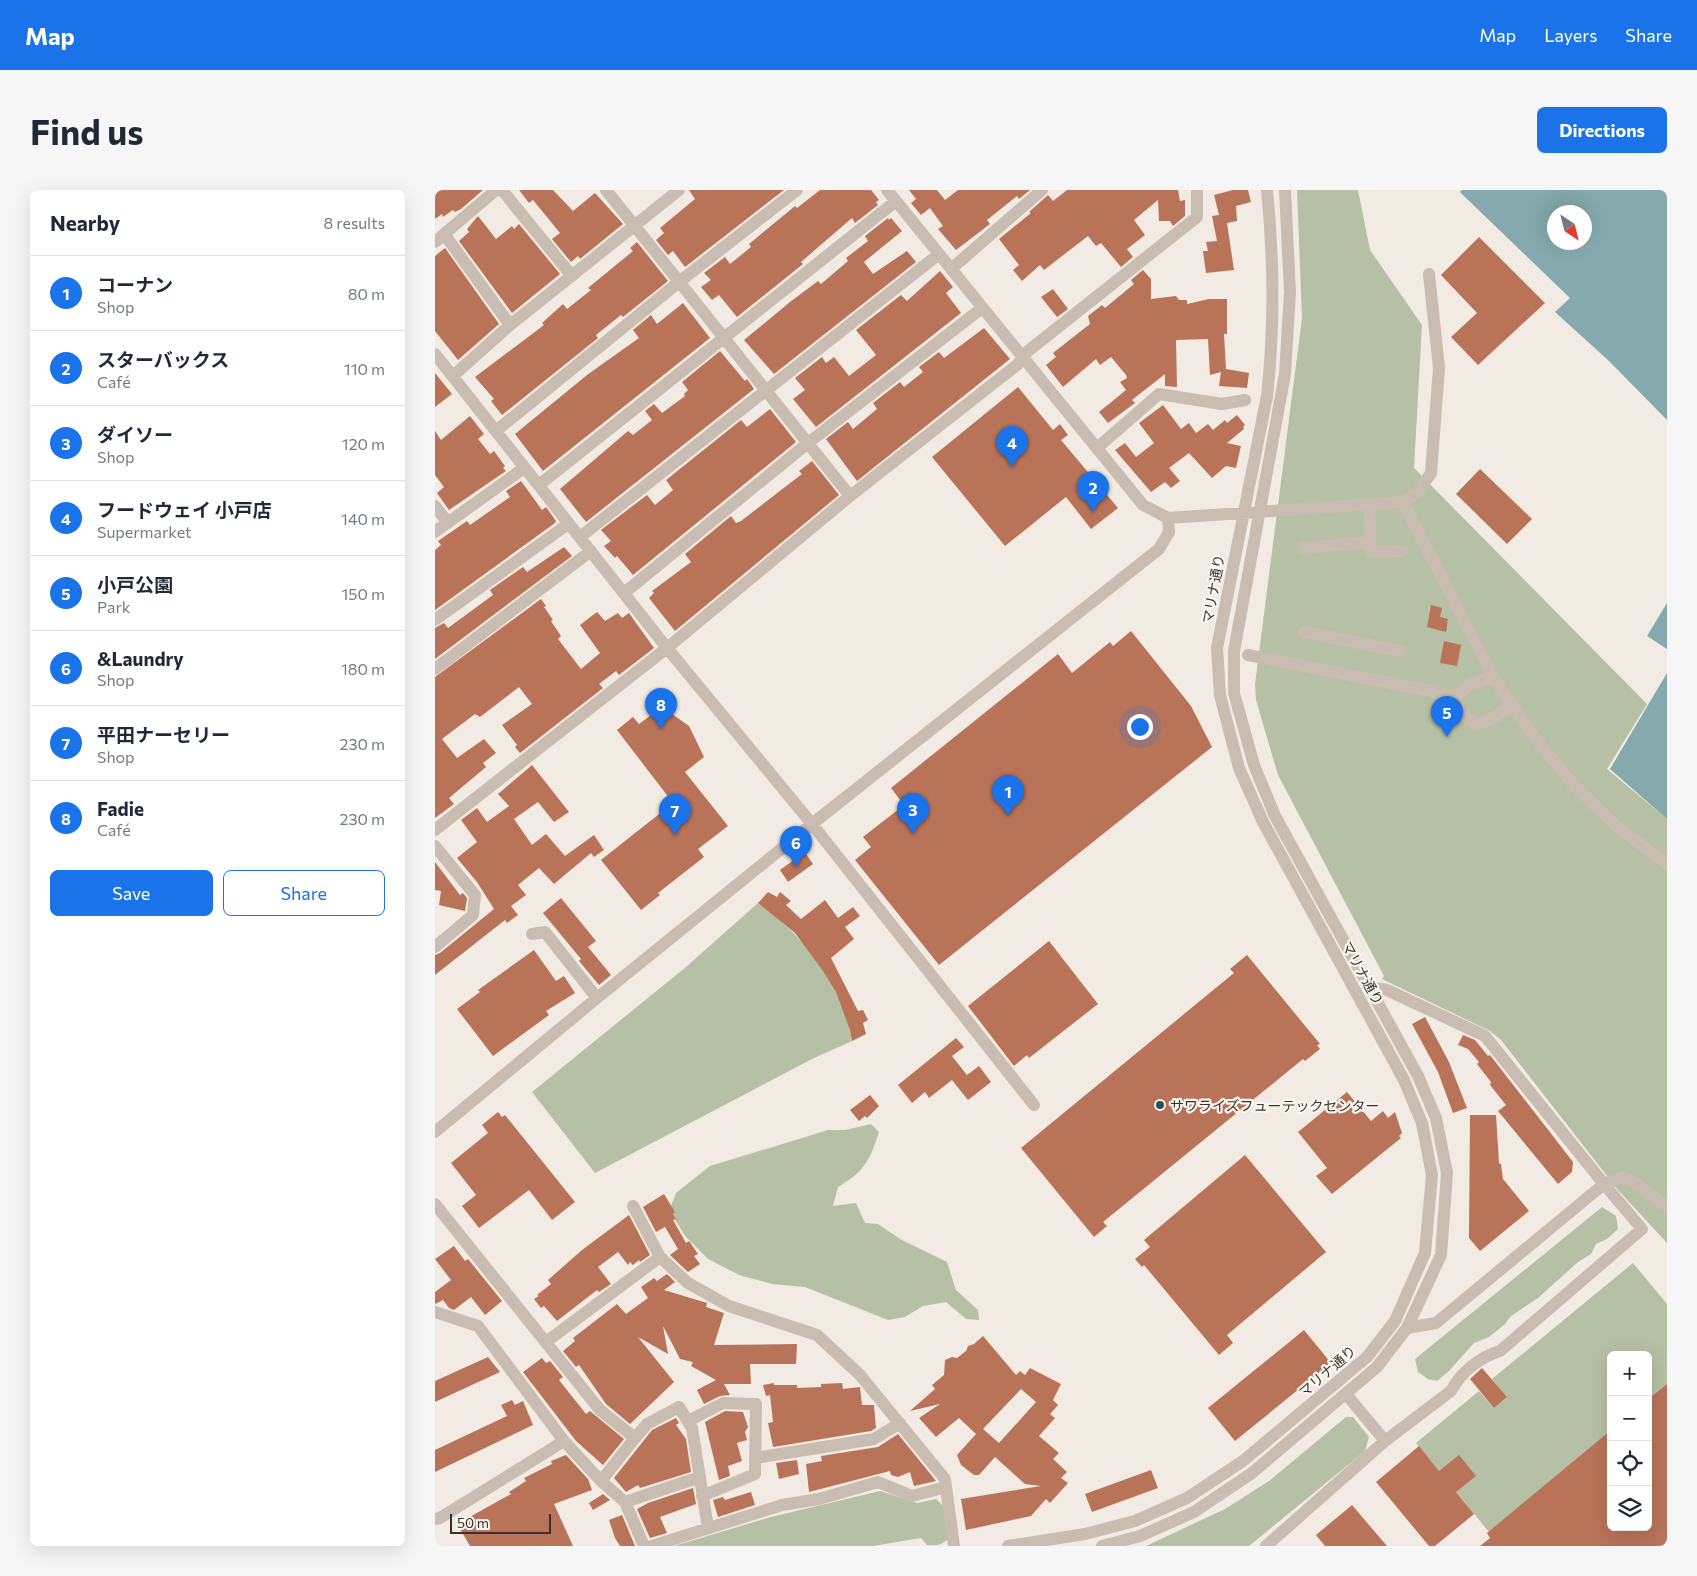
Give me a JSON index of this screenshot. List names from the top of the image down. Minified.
{"streets":{"street":["マリナ通り"]},"places":["サワライズフューテックセンター"],"scale_bar":"50 m","north":"bottom right","page":{"header":"Map","nav":["Map","Layers","Share"],"buttons":["Directions",["Save","Share"]],"title":"Find us","heading":["Nearby","8 results"],"list":[{"mark":"1","name":"コーナン","note":"Shop","value":"80 m"},{"mark":"2","name":"スターバックス","note":"Café","value":"110 m"},{"mark":"3","name":"ダイソー","note":"Shop","value":"120 m"},{"mark":"4","name":"フードウェイ 小戸店","note":"Supermarket","value":"140 m"},{"mark":"5","name":"小戸公園","note":"Park","value":"150 m"},{"mark":"6","name":"&Laundry","note":"Shop","value":"180 m"},{"mark":"7","name":"平田ナーセリー","note":"Shop","value":"230 m"},{"mark":"8","name":"Fadie","note":"Café","value":"230 m"}],"pins":["4","2","8","5","1","3","7","6"],"map_buttons":["+","−"],"scale":"50 m"}}
